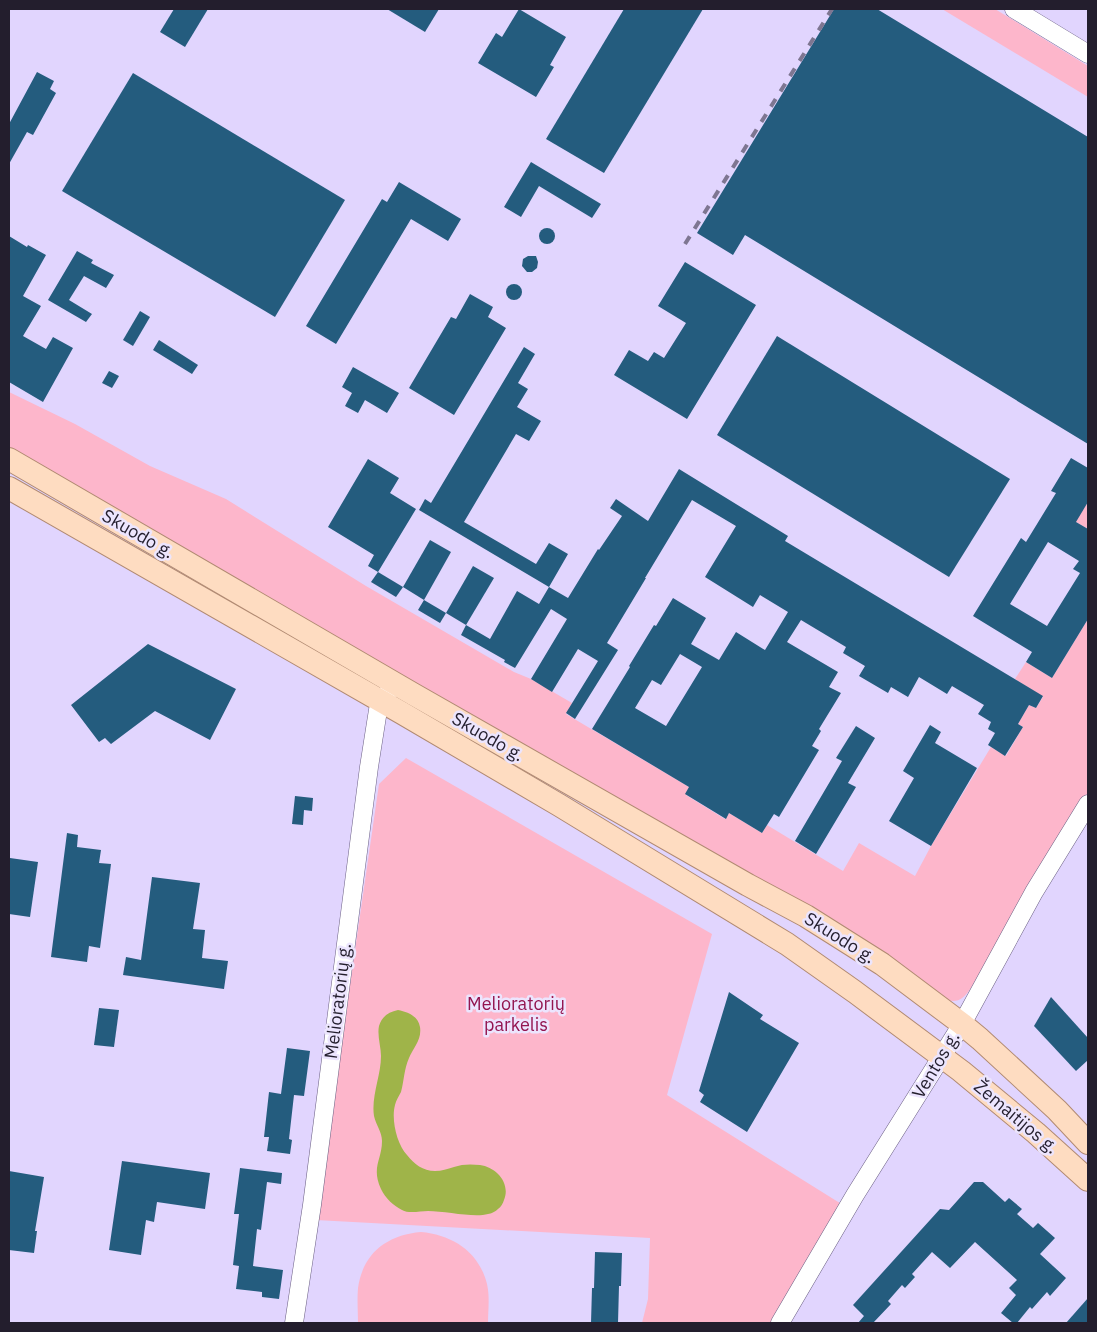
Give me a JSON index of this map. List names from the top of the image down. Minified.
{"streets":{"main road":["Skuodo g.","Žemaitijos g."],"street":["Melioratorių g.","Ventos g."]},"crossings":[["Skuodo g.","Melioratorių g."],["Skuodo g.","Ventos g."],["Skuodo g.","Žemaitijos g."],["Ventos g.","Žemaitijos g."]],"parks":["Melioratorių parkelis"]}
